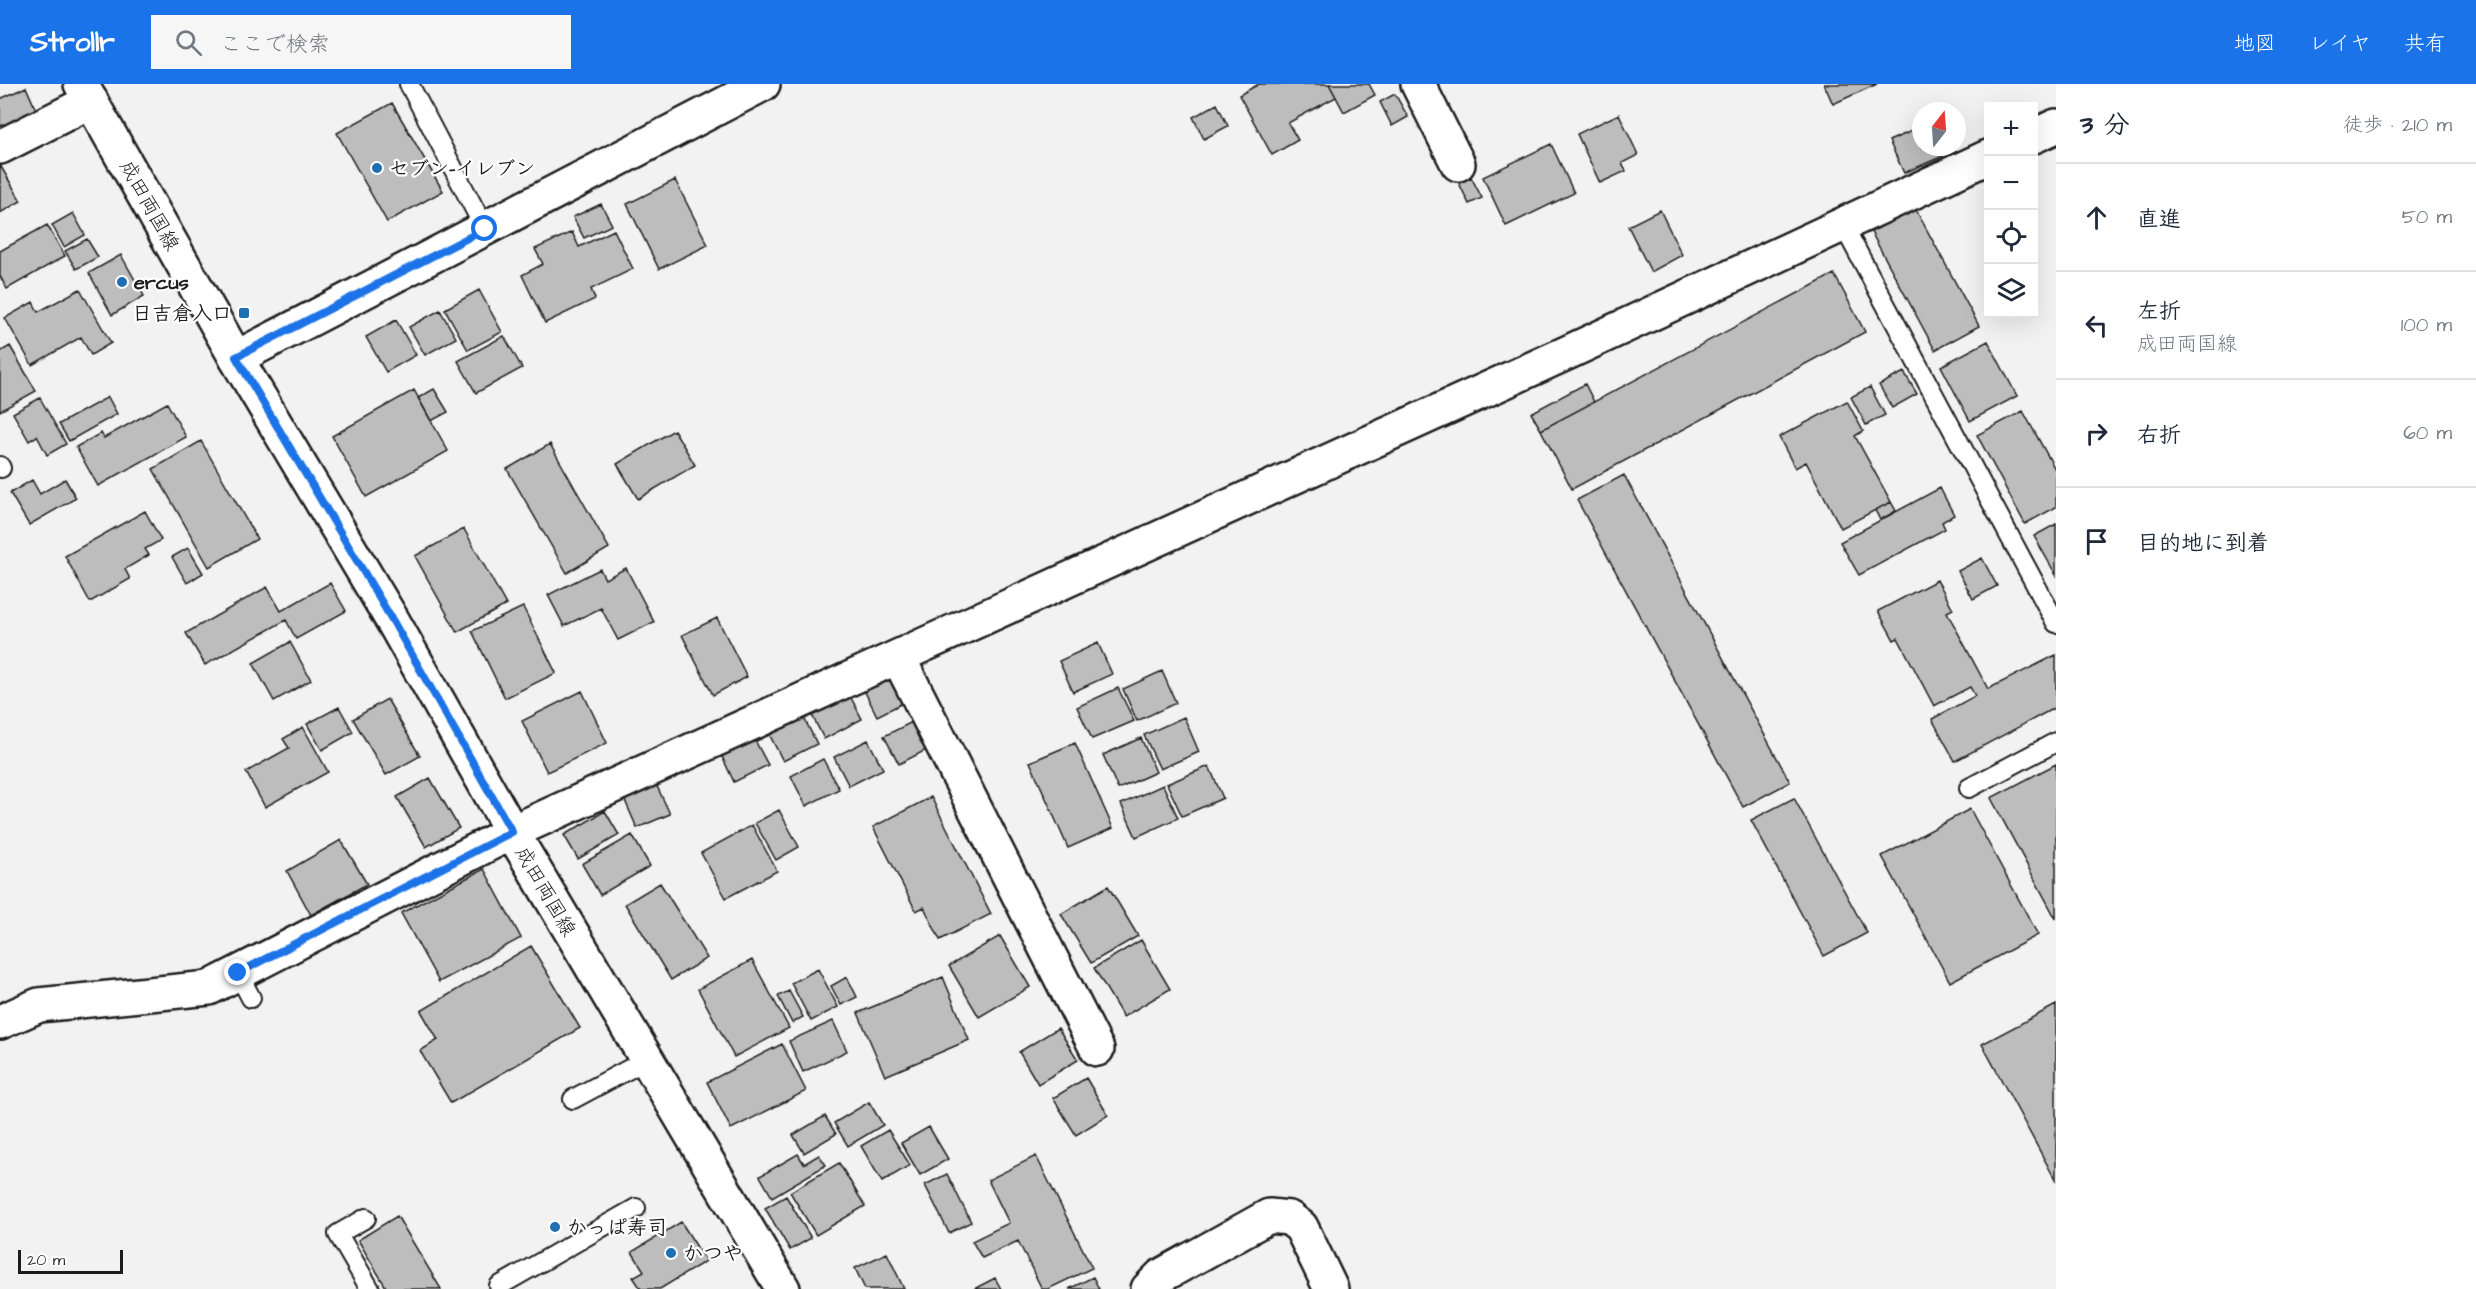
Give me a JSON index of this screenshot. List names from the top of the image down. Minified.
{"streets":{"street":["成田両国線"]},"places":{"other":["セブン-イレブン","ercus","かっぱ寿司","かつや"],"transit":["日吉倉入口"]},"scale_bar":"20 m","north":"top","page":{"header":"Strollr","search":"ここで検索","nav":["地図","レイヤ","共有"],"heading":["3 分","徒歩 · 210 m"],"map_buttons":["+","−"],"list":[["直進","50 m"],["左折","成田両国線","100 m"],["右折","60 m"],"目的地に到着"],"scale":"20 m"}}
